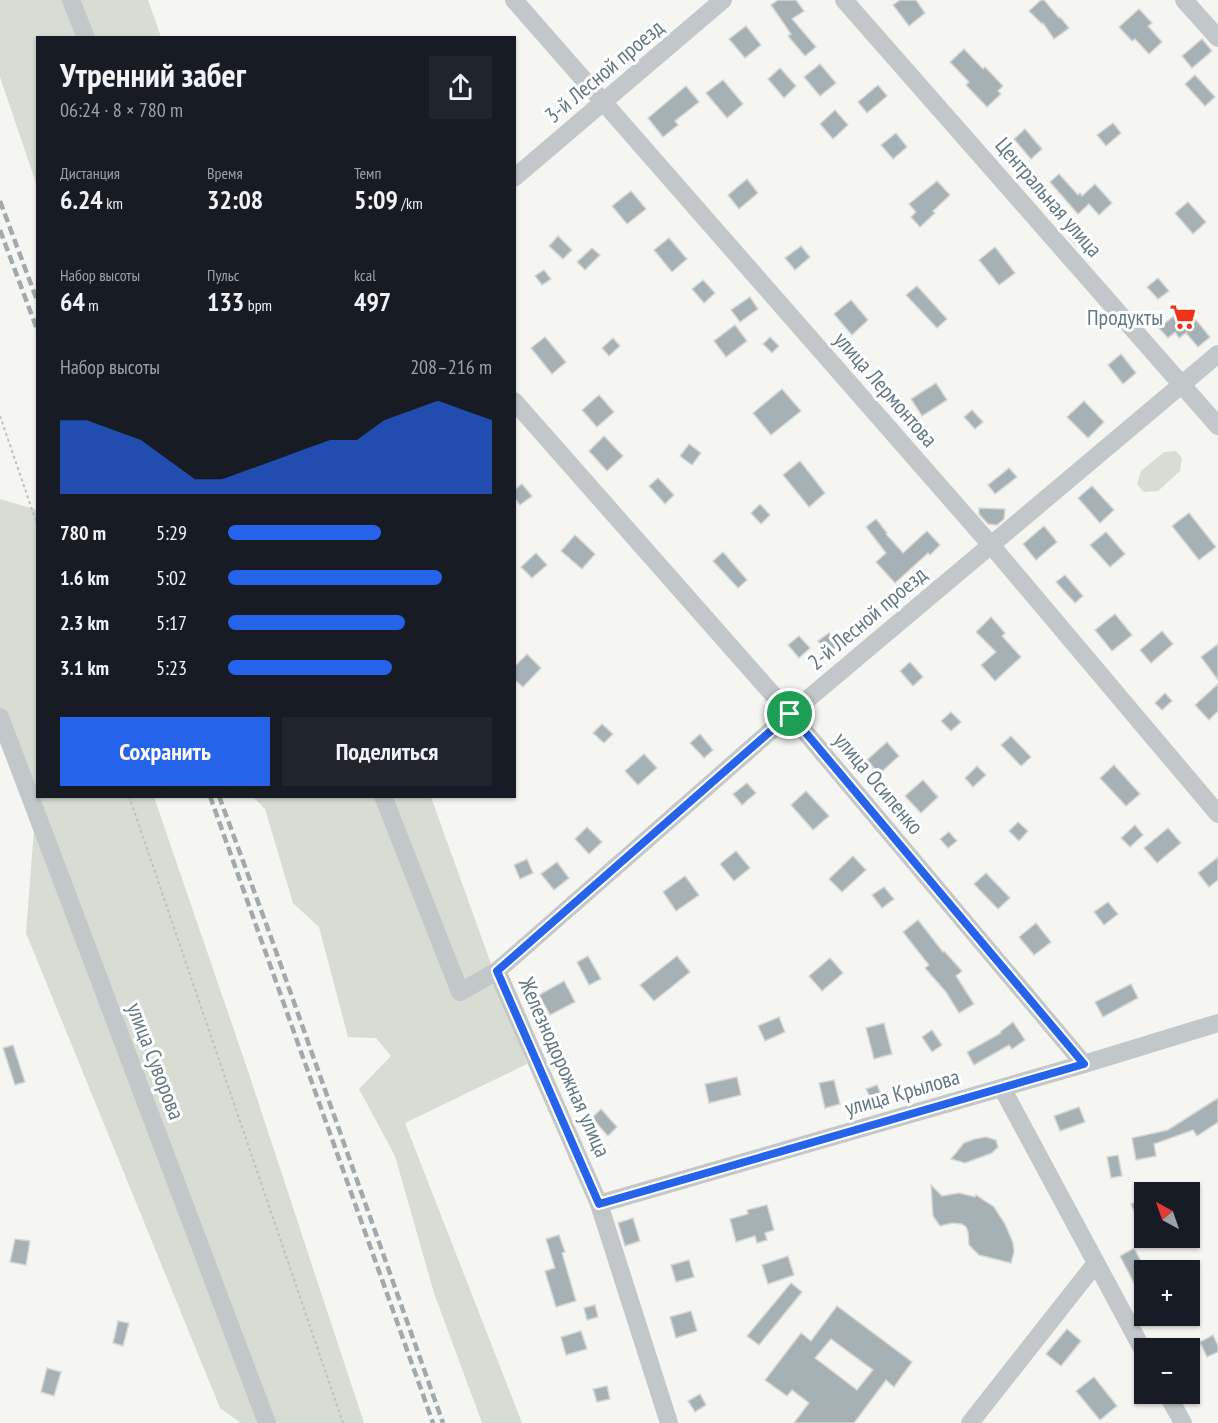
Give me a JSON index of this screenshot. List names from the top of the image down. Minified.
{"streets":{"street":["3-й Лесной проезд","Центральная улица","улица Лермонтова","2-й Лесной проезд","улица Осипенко","улица Суворова","Железнодорожная улица","улица Крылова"]},"crossings":[["3-й Лесной проезд","улица Лермонтова"],["Центральная улица","2-й Лесной проезд"],["улица Лермонтова","2-й Лесной проезд"],["2-й Лесной проезд","улица Осипенко"],["2-й Лесной проезд","Железнодорожная улица"],["улица Осипенко","улица Крылова"],["Железнодорожная улица","улица Крылова"]],"places":{"supermarket":["Продукты"]},"north":"top left","page":{"heading":["Утренний забег","06:24 · 8 × 780 m"],"stats":[["Дистанция","6.24 km"],["Время","32:08"],["Темп","5:09 /km"],["Набор высоты","64 m"],["Пульс","133 bpm"],["kcal","497"]],"chart":["Набор высоты","208–216 m"],"list":[{"name":"780 m","note":"5:29"},{"name":"1.6 km","note":"5:02"},{"name":"2.3 km","note":"5:17"},{"name":"3.1 km","note":"5:23"}],"buttons":["Сохранить","Поделиться"],"map_buttons":["+","−"]}}
